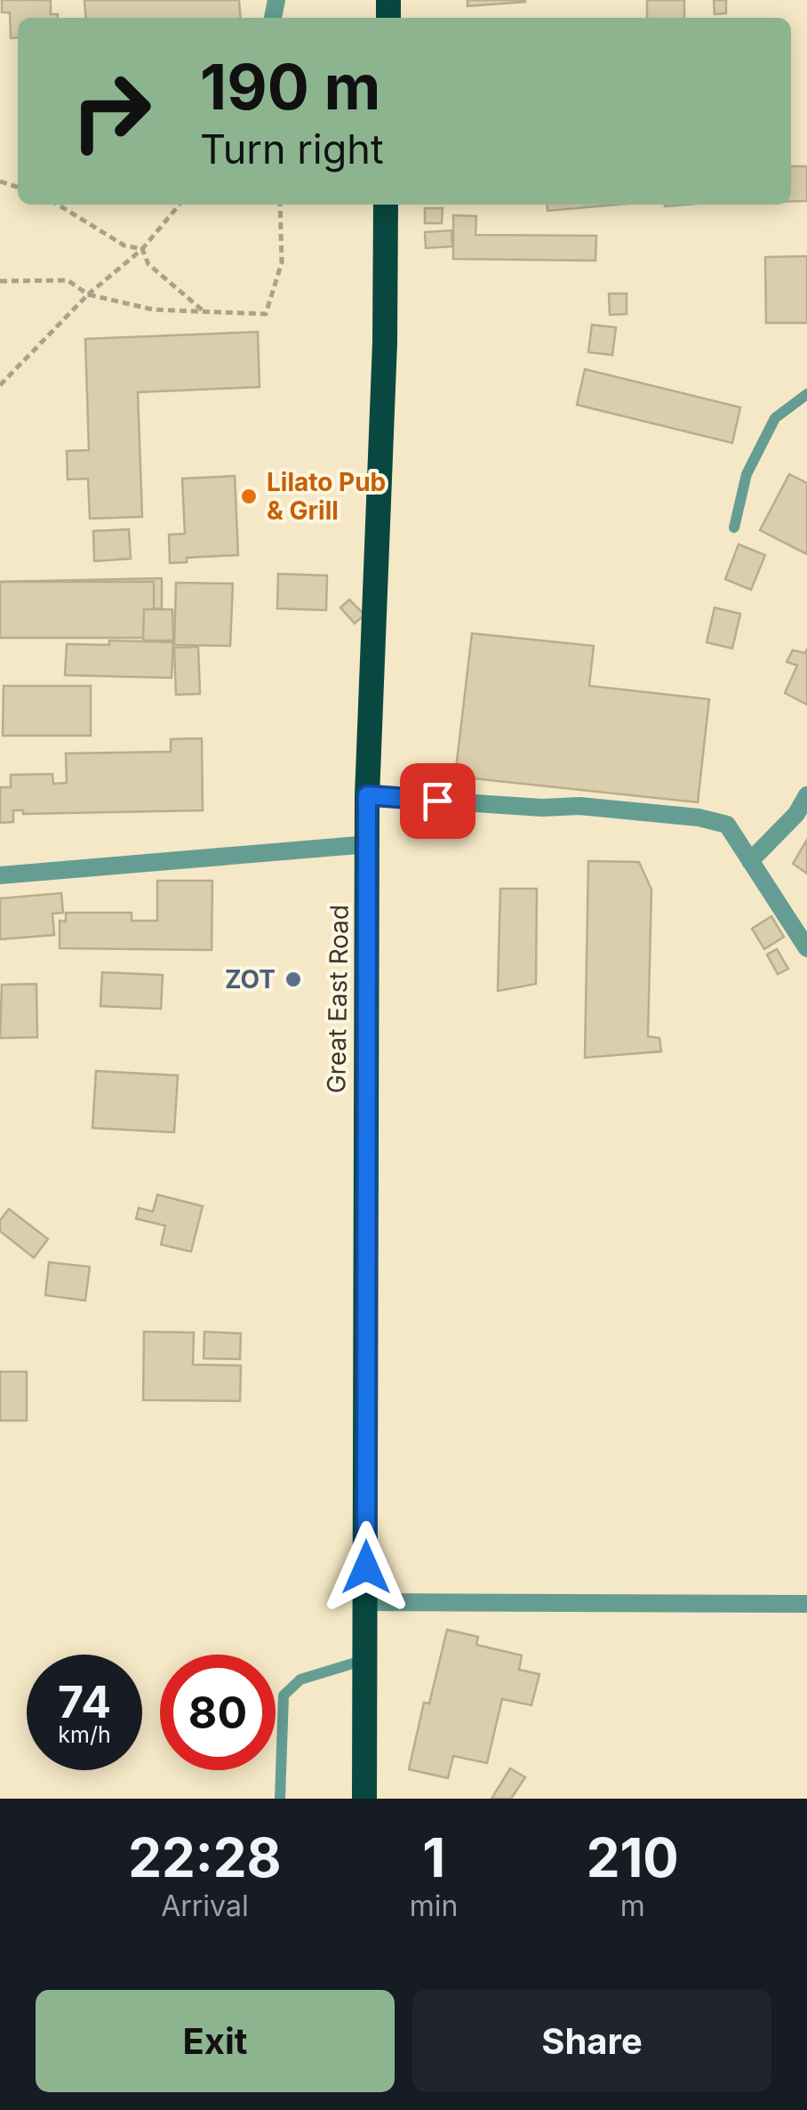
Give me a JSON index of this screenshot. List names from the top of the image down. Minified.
{"streets":{"highway":["Great East Road"]},"places":["Lilato Pub & Grill","ZOT"],"page":{"turn":["190 m","Turn right"],"speed":"74 km/h","limit":"80","eta":["22:28","Arrival","1","min","210","m"],"buttons":["Exit","Share"]}}
